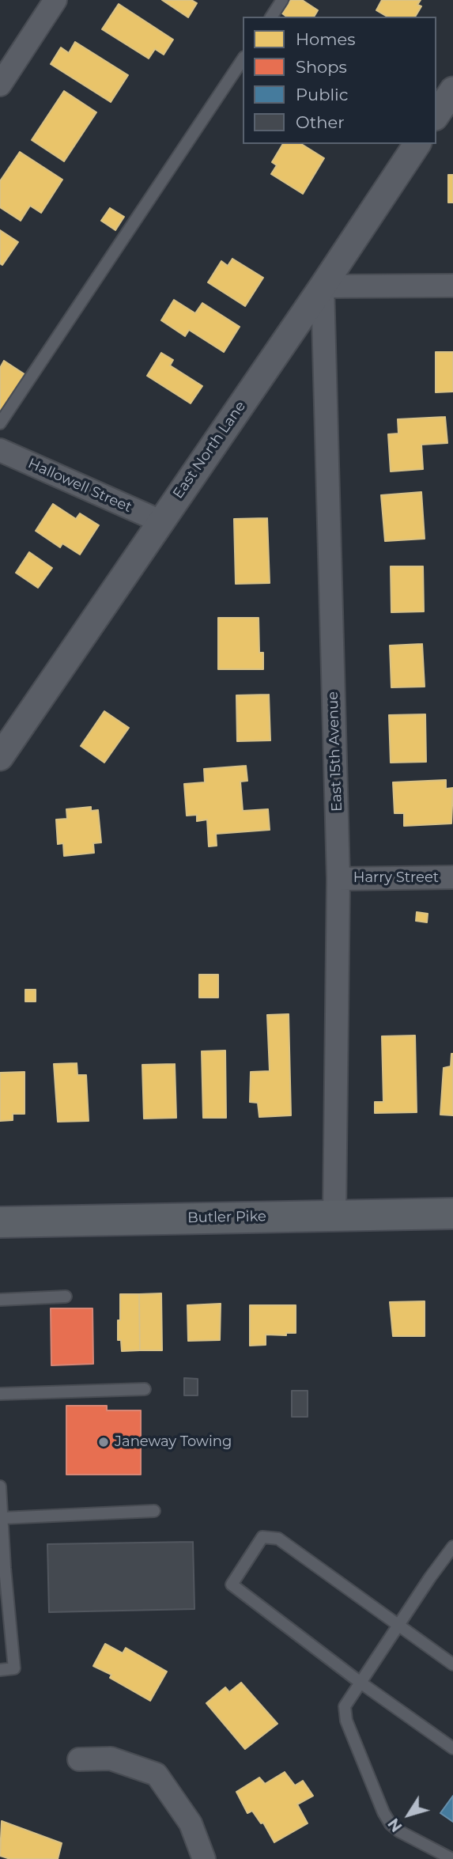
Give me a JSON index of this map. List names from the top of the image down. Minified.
{"streets":{"main road":["Butler Pike"],"street":["East North Lane","Hallowell Street","East 15th Avenue","Harry Street"]},"crossings":[["East North Lane","Hallowell Street"],["East North Lane","East 15th Avenue"],["East 15th Avenue","Harry Street"],["East 15th Avenue","Butler Pike"]],"places":["Janeway Towing"],"legend":["Homes","Shops","Public","Other"],"north":"bottom left"}
